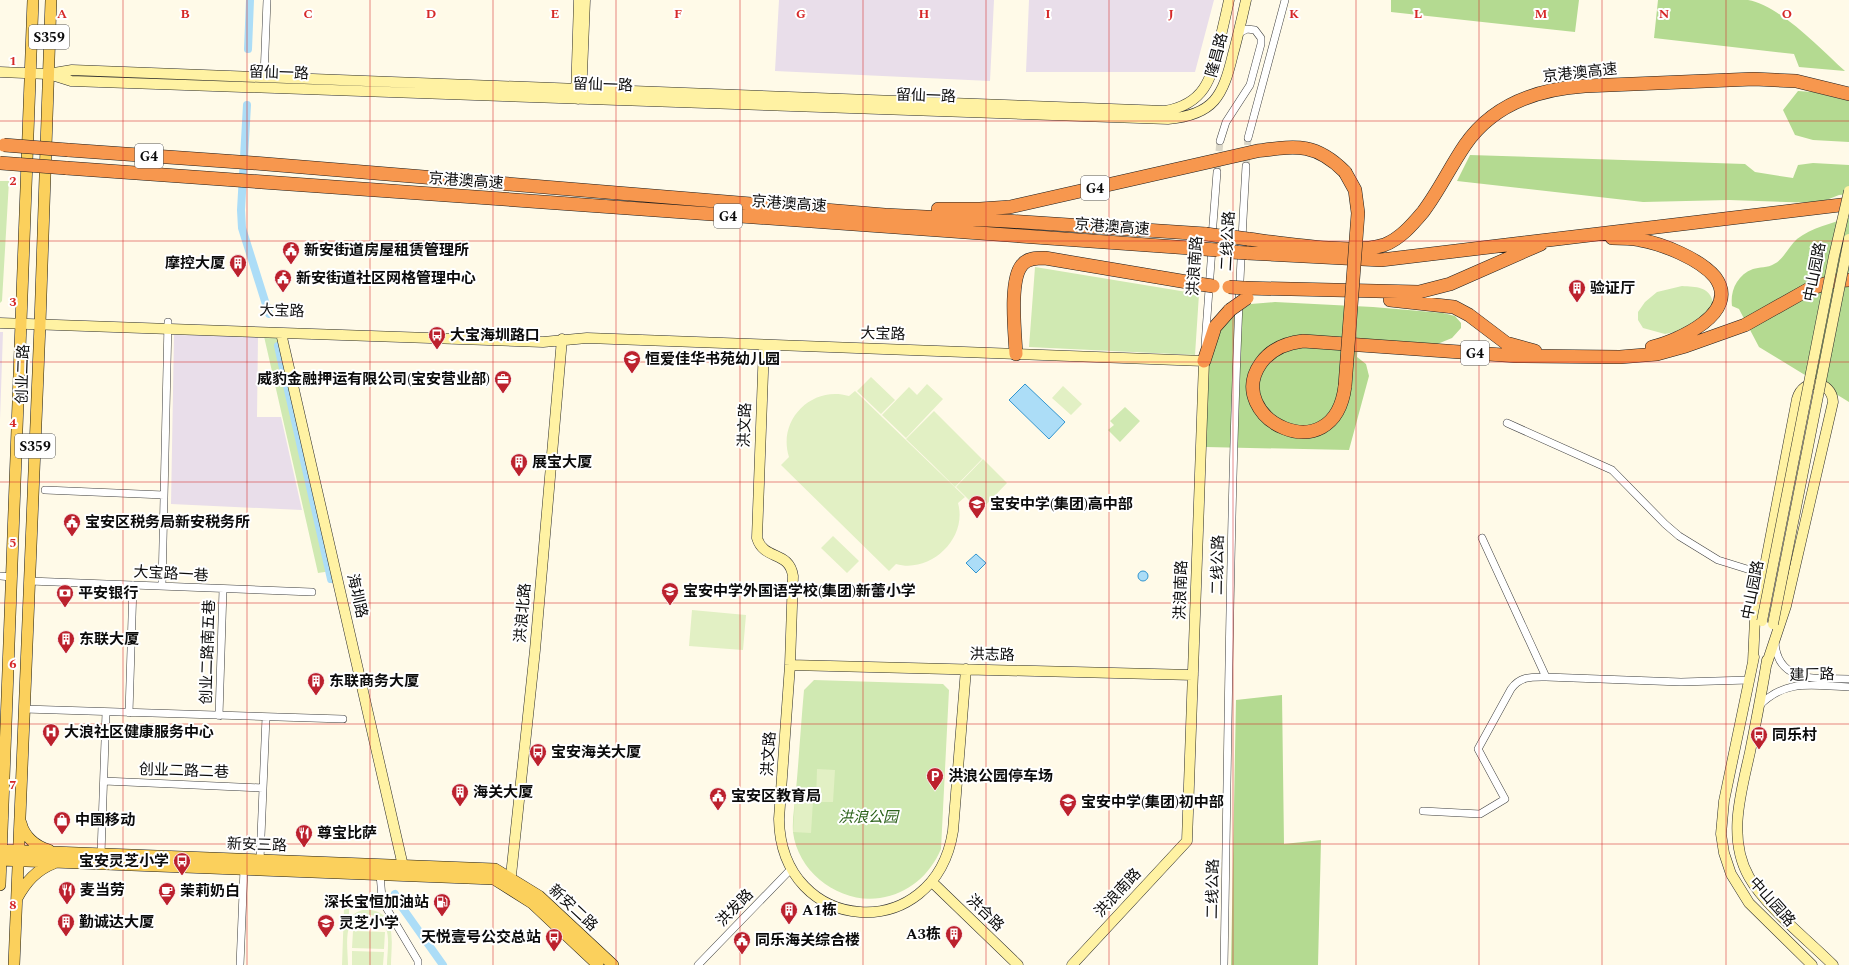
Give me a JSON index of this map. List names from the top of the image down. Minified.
{"streets":{"highway":["京港澳高速","G4"],"main road":["S359","隆昌路","留仙一路","洪浪南路","中山园路","大宝路","创业二路","洪文路","海圳路","洪浪北路","洪志路","新安三路","新安二路","洪合路"],"street":["二线公路","大宝路一巷","创业二路南五巷","建厂路","创业二路二巷","洪发路"]},"crossings":[["隆昌路","留仙一路"],["留仙一路","创业二路"],["京港澳高速","G4"],["洪浪南路","大宝路"],["洪浪南路","洪志路"],["中山园路","建厂路"],["大宝路","创业二路"],["大宝路","洪文路"],["大宝路","海圳路"],["大宝路","洪浪北路"],["创业二路","大宝路一巷"],["创业二路","新安三路"],["洪文路","洪志路"],["洪文路","洪发路"],["洪文路","洪合路"],["大宝路一巷","创业二路南五巷"],["海圳路","新安三路"],["洪浪北路","新安三路"],["洪浪北路","新安二路"],["新安三路","新安二路"]],"parks":["洪浪公园"],"places":{"public building":["新安街道房屋租赁管理所","新安街道社区网格管理中心","宝安区税务局新安税务所","宝安区教育局","同乐海关综合楼"],"building":["摩控大厦","验证厅","展宝大厦","东联大厦","东联商务大厦","海关大厦","A1栋","勤诚达大厦","A3栋"],"bus stop":["大宝海圳路口","同乐村","宝安海关大厦","宝安灵芝小学","天悦壹号公交总站"],"school or university":["恒爱佳华书苑幼儿园","宝安中学(集团)高中部","宝安中学外国语学校(集团)新蕾小学","宝安中学(集团)初中部","灵芝小学"],"office":["威豹金融押运有限公司(宝安营业部)"],"bank":["平安银行"],"hospital":["大浪社区健康服务中心"],"parking":["洪浪公园停车场"],"shop":["中国移动"],"restaurant":["尊宝比萨","麦当劳"],"cafe":["茉莉奶白"],"fuel station":["深长宝恒加油站"]},"grid":{"columns":["A","B","C","D","E","F","G","H","I","J","K","L","M","N","O"],"rows":["1","2","3","4","5","6","7","8"]}}
